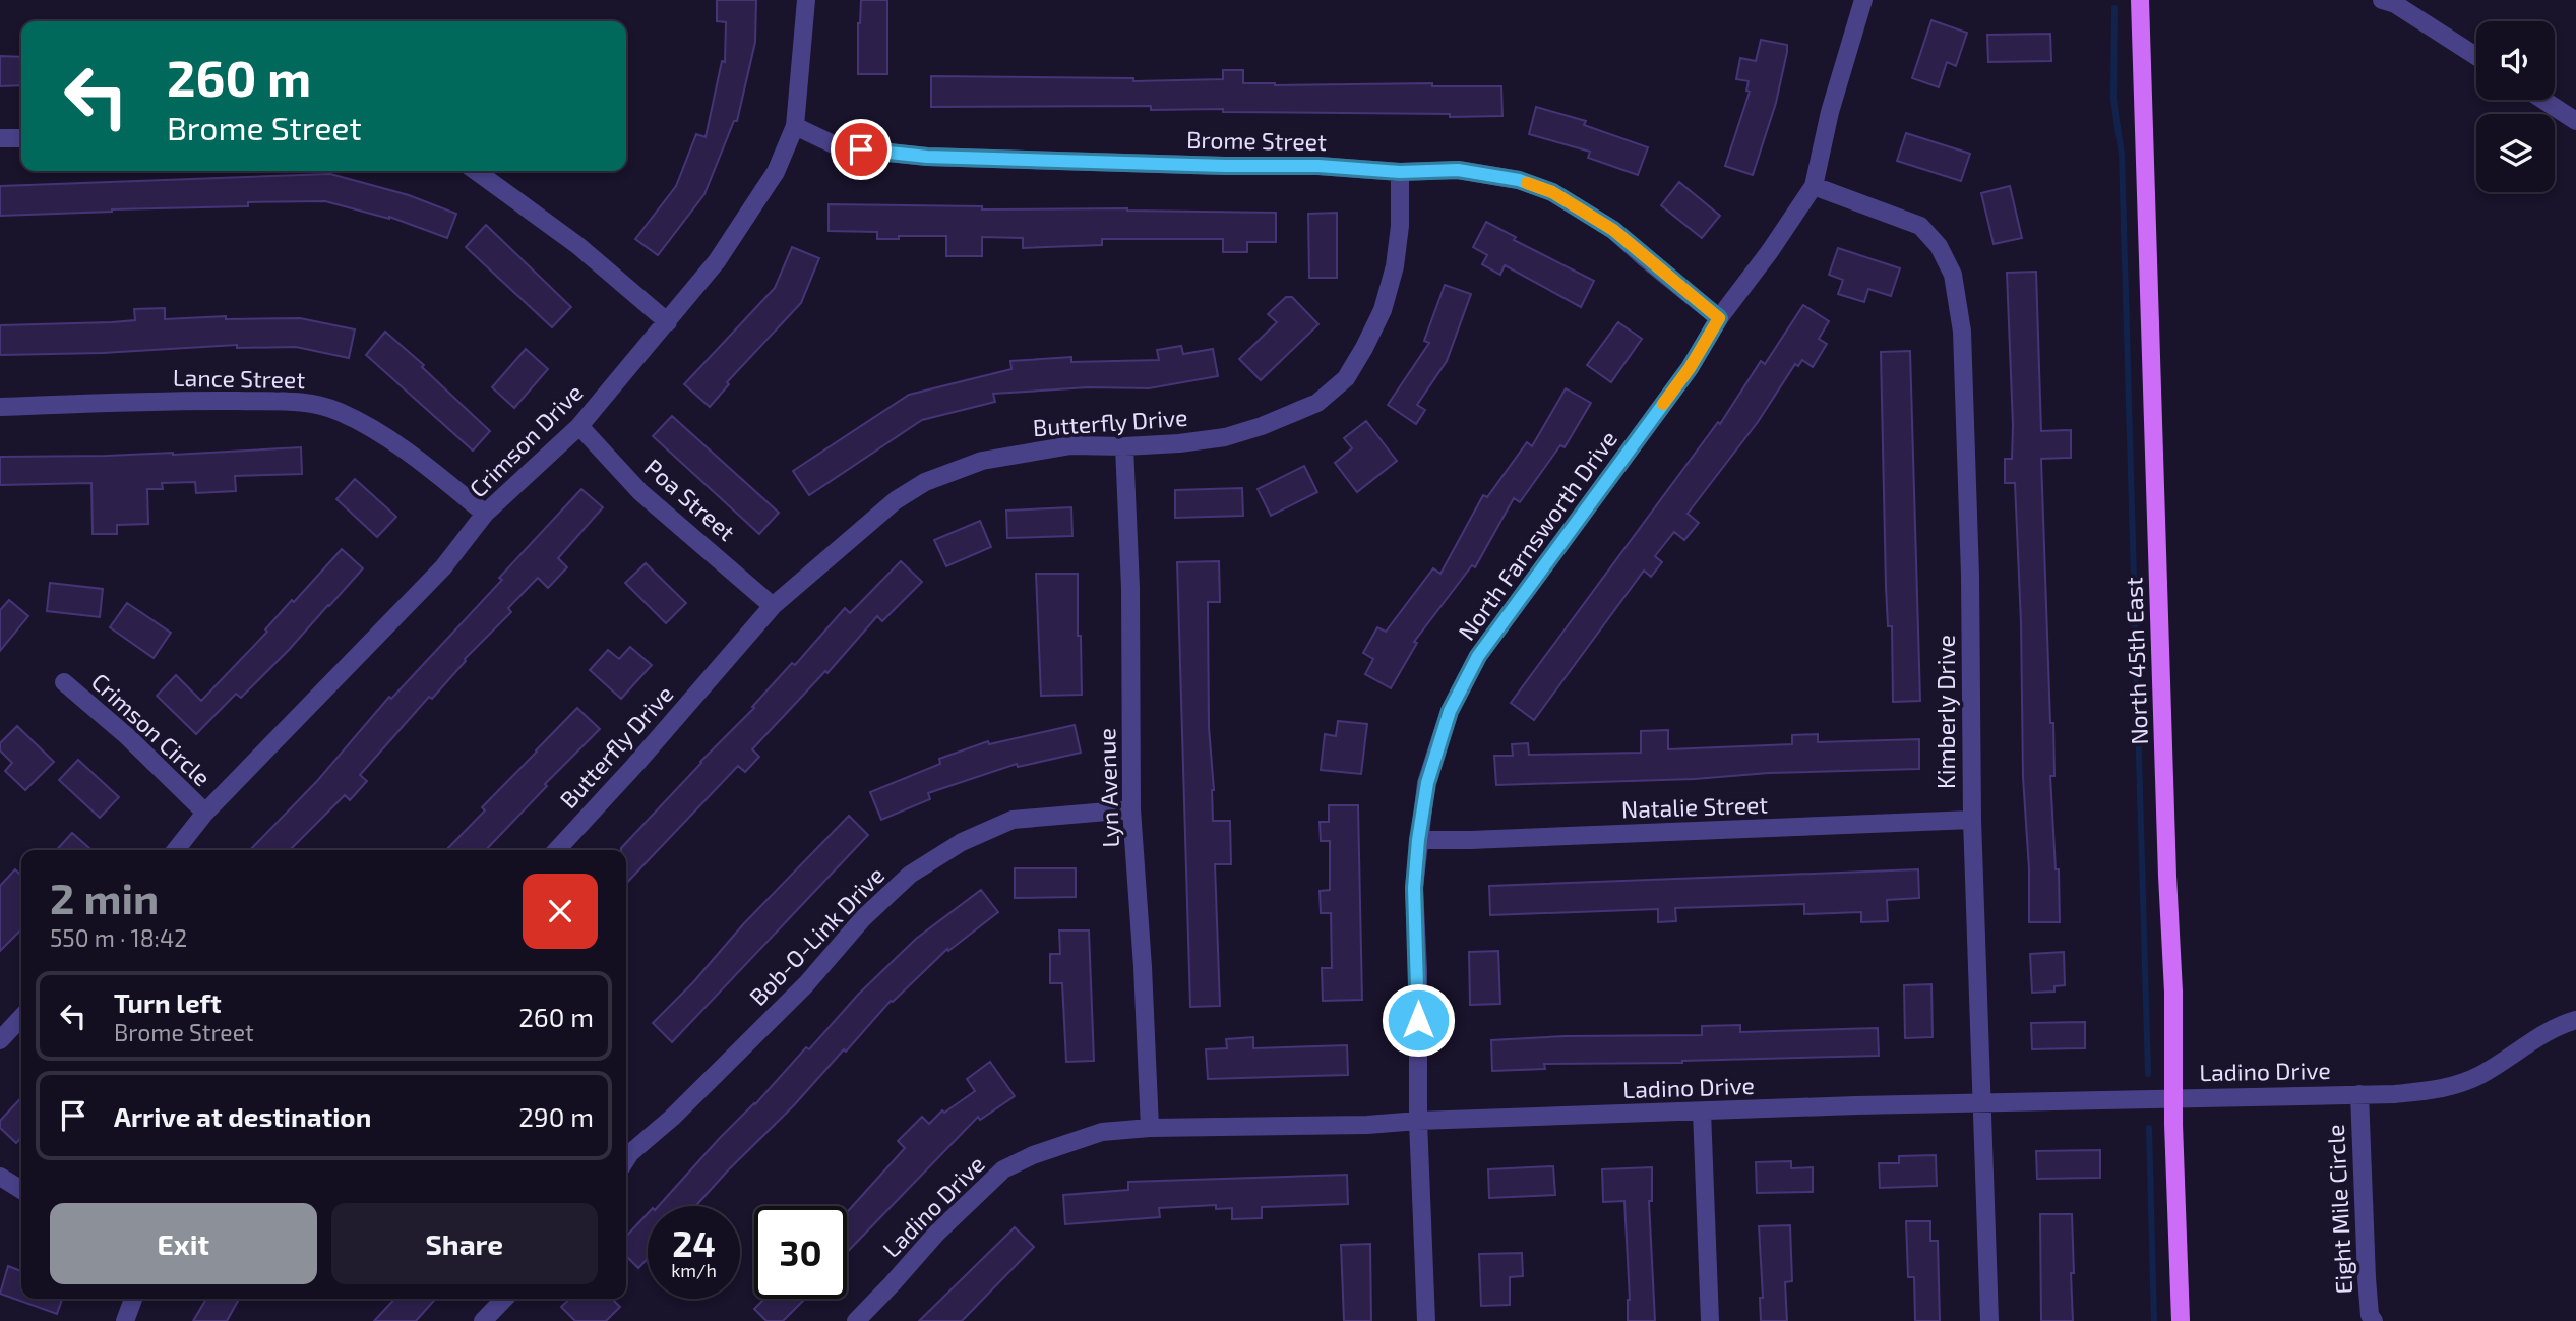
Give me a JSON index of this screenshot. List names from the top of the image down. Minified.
{"streets":{"main road":["North 45th East"],"street":["Brome Street","Lance Street","Butterfly Drive","Crimson Drive","Poa Street","North Farnsworth Drive","Kimberly Drive","Crimson Circle","Lyn Avenue","Natalie Street","Bob-O-Link Drive","Ladino Drive","Eight Mile Circle"]},"crossings":[["Brome Street","Butterfly Drive"],["Brome Street","Crimson Drive"],["Brome Street","North Farnsworth Drive"],["Lance Street","Crimson Drive"],["Butterfly Drive","Poa Street"],["Butterfly Drive","Lyn Avenue"],["Crimson Drive","Poa Street"],["Crimson Drive","Crimson Circle"],["North Farnsworth Drive","Kimberly Drive"],["North Farnsworth Drive","Natalie Street"],["North Farnsworth Drive","Ladino Drive"],["North 45th East","Ladino Drive"],["Kimberly Drive","Natalie Street"],["Kimberly Drive","Ladino Drive"],["Lyn Avenue","Bob-O-Link Drive"],["Lyn Avenue","Ladino Drive"],["Ladino Drive","Eight Mile Circle"]],"page":{"turn":["260 m","Brome Street"],"heading":["2 min","550 m · 18:42"],"list":[{"name":"Turn left","note":"Brome Street","value":"260 m"},{"name":"Arrive at destination","value":"290 m"}],"buttons":["Exit","Share"],"speed":"24 km/h","limit":"30"}}
